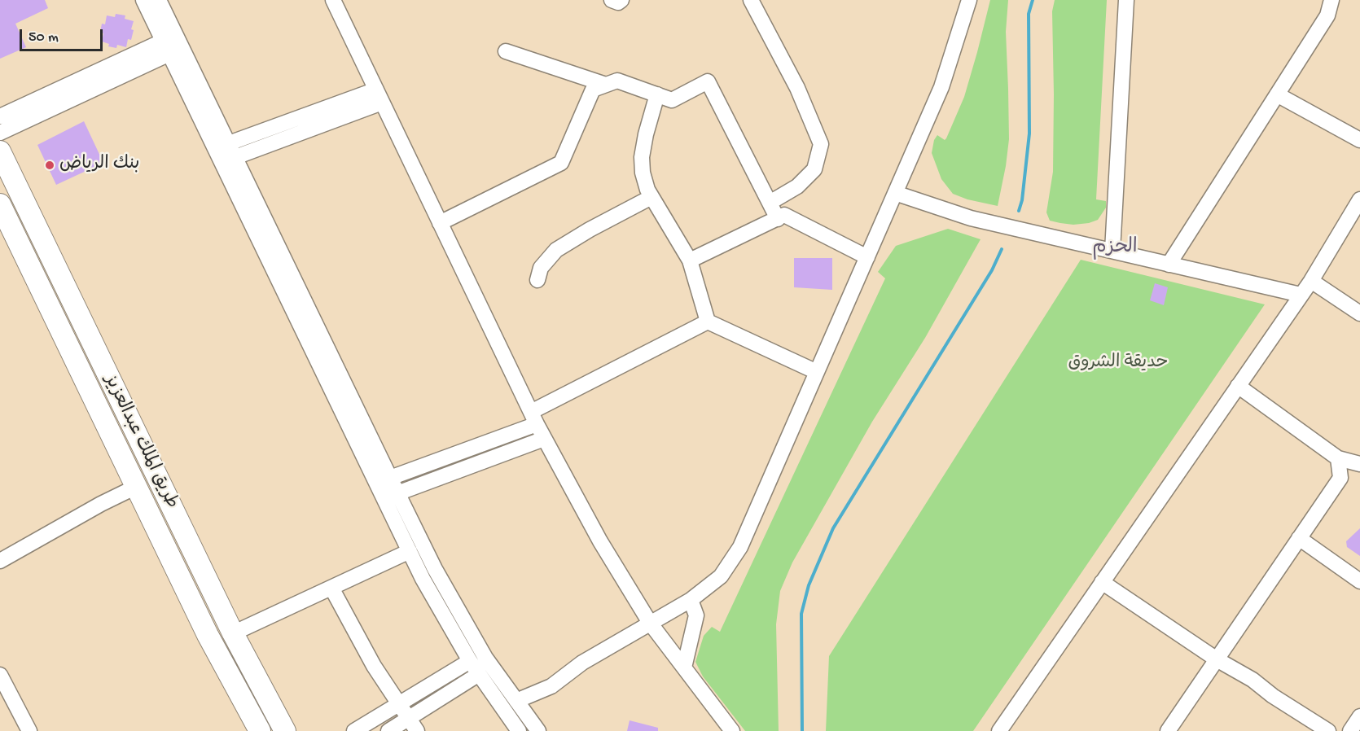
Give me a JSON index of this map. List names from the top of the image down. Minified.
{"streets":{"highway":["طريق الملك عبدالعزيز"]},"districts":["الحزم"],"parks":["حديقة الشروق"],"places":["بنك الرياض"],"scale_bar":"50 m"}
